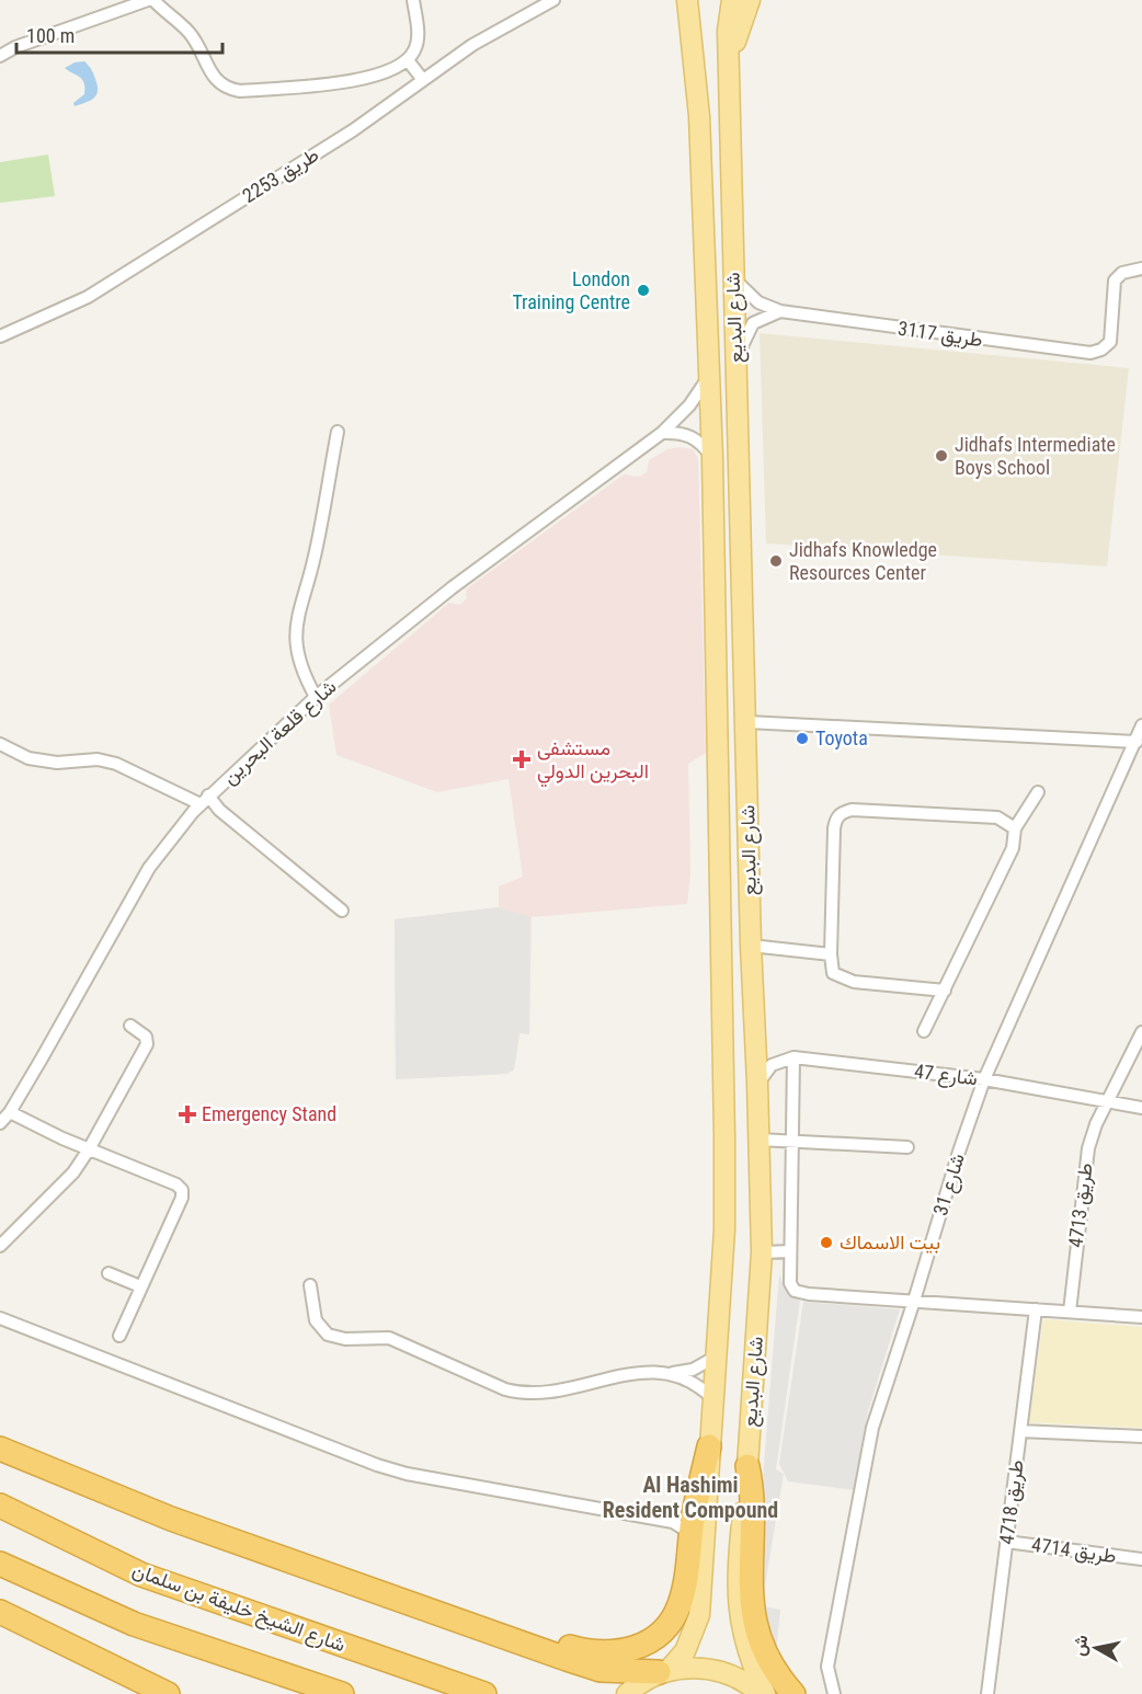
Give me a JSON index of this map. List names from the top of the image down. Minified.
{"streets":{"highway":["شارع الشيخ خليفة بن سلمان"],"main road":["شارع البديع"],"street":["طريق 2253","طريق 3117","شارع قلعة البحرين","شارع 47","شارع 31","طريق 4713","طريق 4718","طريق 4714"]},"crossings":[["شارع البديع","شارع قلعة البحرين"],["شارع 47","شارع 31"],["شارع 47","طريق 4713"],["طريق 4718","طريق 4714"]],"districts":["Al Hashimi Resident Compound"],"places":{"other":["London Training Centre","Jidhafs Intermediate Boys School","Jidhafs Knowledge Resources Center","Toyota","بيت الاسماك"],"health":["مستشفى البحرين الدولي","Emergency Stand"]},"scale_bar":"100 m","north":"left"}
